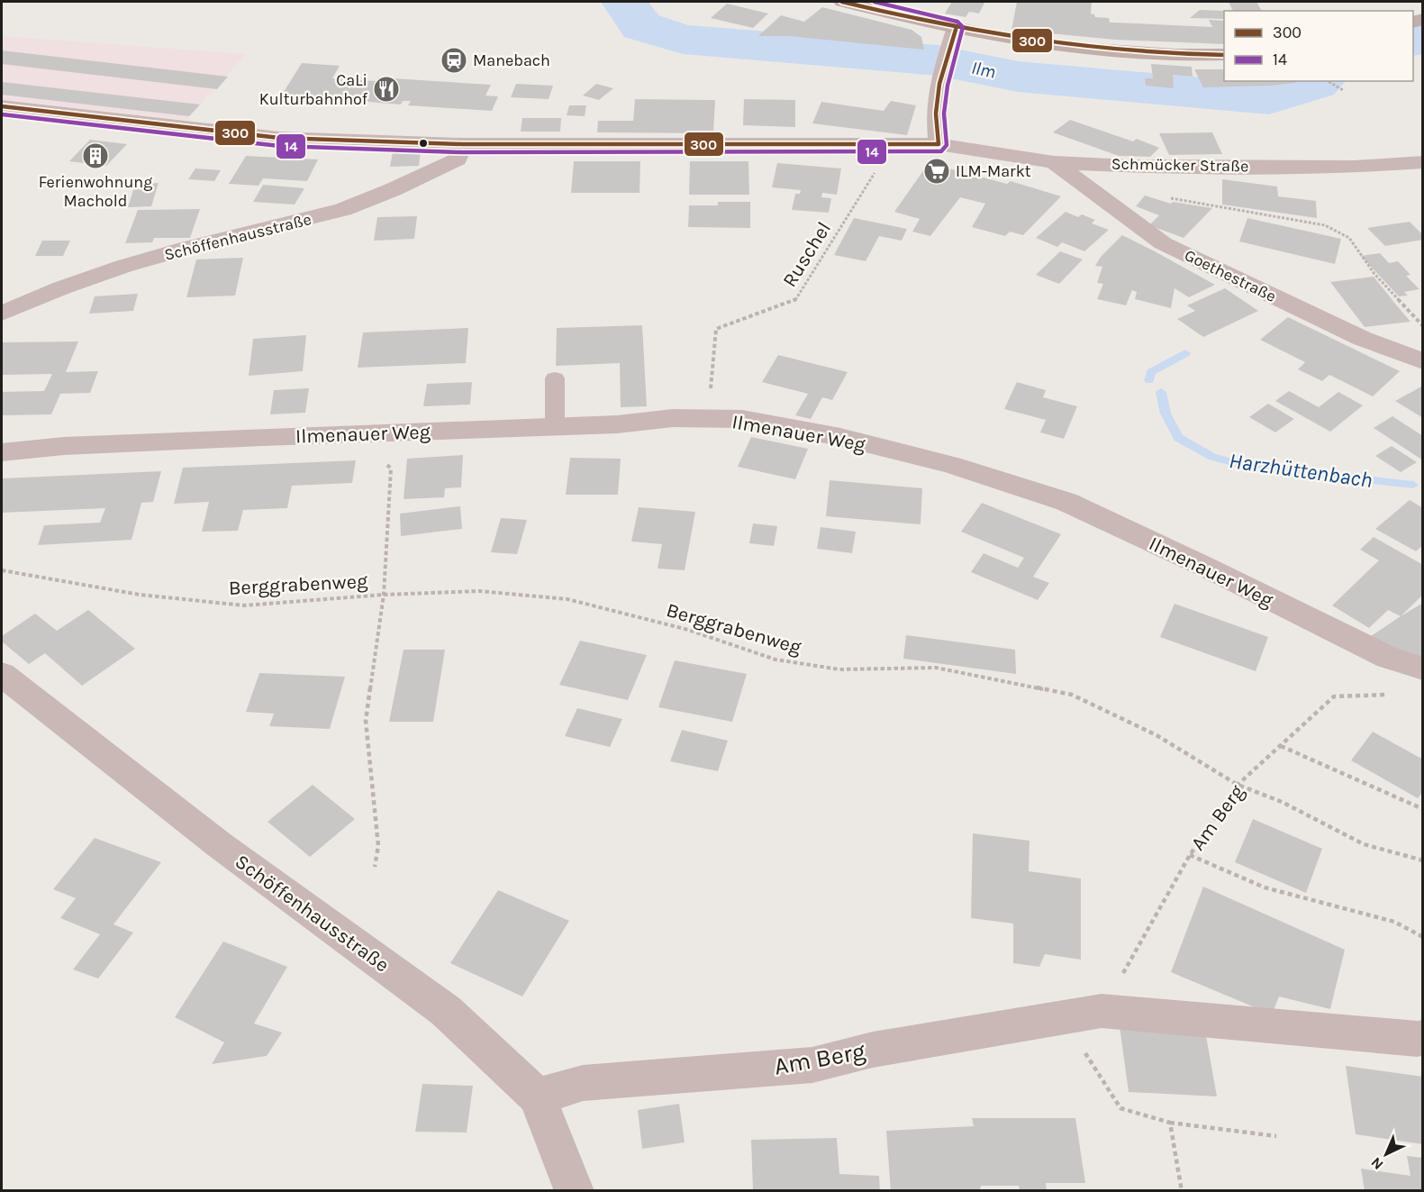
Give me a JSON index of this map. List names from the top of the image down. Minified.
{"streets":{"street":["Schmücker Straße","Schöffenhausstraße","Goethestraße","Ilmenauer Weg","Am Berg"],"path":["Ruschel","Berggrabenweg"]},"crossings":[["Schmücker Straße","Schöffenhausstraße"],["Schmücker Straße","Ruschel"],["Schmücker Straße","Goethestraße"],["Schöffenhausstraße","Am Berg"],["Ruschel","Ilmenauer Weg"],["Berggrabenweg","Am Berg"]],"water":["Ilm","Harzhüttenbach"],"places":{"station":["Manebach"],"restaurant":["CaLi Kulturbahnhof"],"building":["Ferienwohnung Machold"],"supermarket":["ILM-Markt"]},"lines":["transit line 300","transit line 14"],"legend":["300","14"],"north":"bottom left"}
